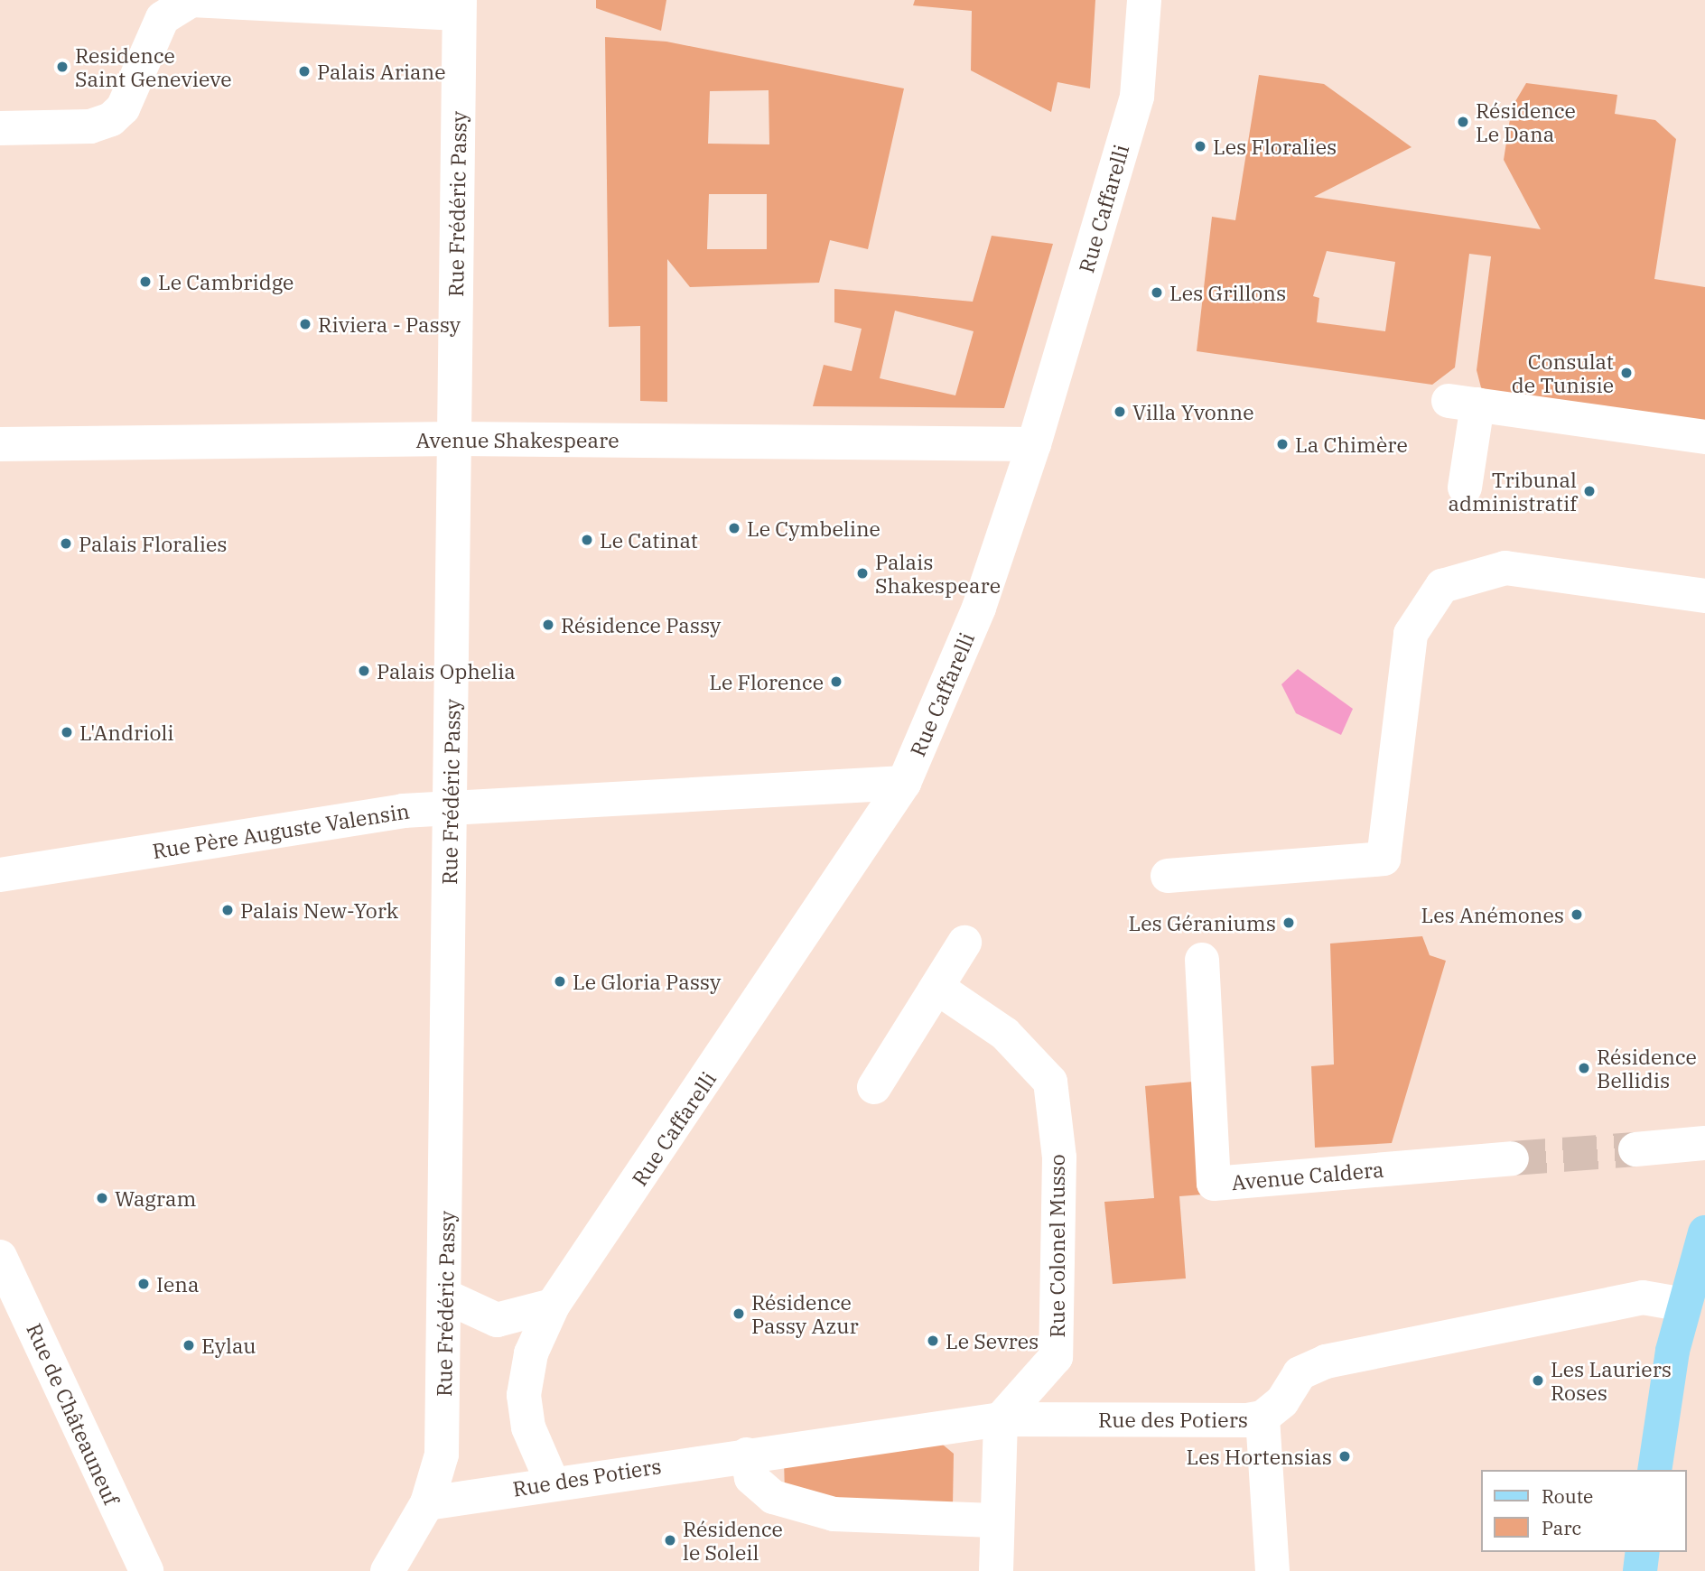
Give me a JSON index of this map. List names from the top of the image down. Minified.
{"streets":{"street":["Rue Frédéric Passy","Rue Caffarelli","Avenue Shakespeare","Rue Père Auguste Valensin","Avenue Caldera","Rue Colonel Musso","Rue de Châteauneuf","Rue des Potiers"]},"crossings":[["Rue Frédéric Passy","Avenue Shakespeare"],["Rue Frédéric Passy","Rue Père Auguste Valensin"],["Rue Frédéric Passy","Rue des Potiers"],["Rue Caffarelli","Avenue Shakespeare"],["Rue Caffarelli","Rue Père Auguste Valensin"],["Rue Caffarelli","Rue des Potiers"],["Rue Colonel Musso","Rue des Potiers"]],"places":["Residence Saint Genevieve","Palais Ariane","Résidence Le Dana","Les Floralies","Le Cambridge","Les Grillons","Riviera - Passy","Consulat de Tunisie","Villa Yvonne","La Chimère","Tribunal administratif","Le Cymbeline","Le Catinat","Palais Floralies","Palais Shakespeare","Résidence Passy","Palais Ophelia","Le Florence","L'Andrioli","Palais New-York","Les Anémones","Les Géraniums","Le Gloria Passy","Résidence Bellidis","Wagram","Iena","Résidence Passy Azur","Le Sevres","Eylau","Les Lauriers Roses","Les Hortensias","Résidence le Soleil"],"legend":["Route","Parc"]}
